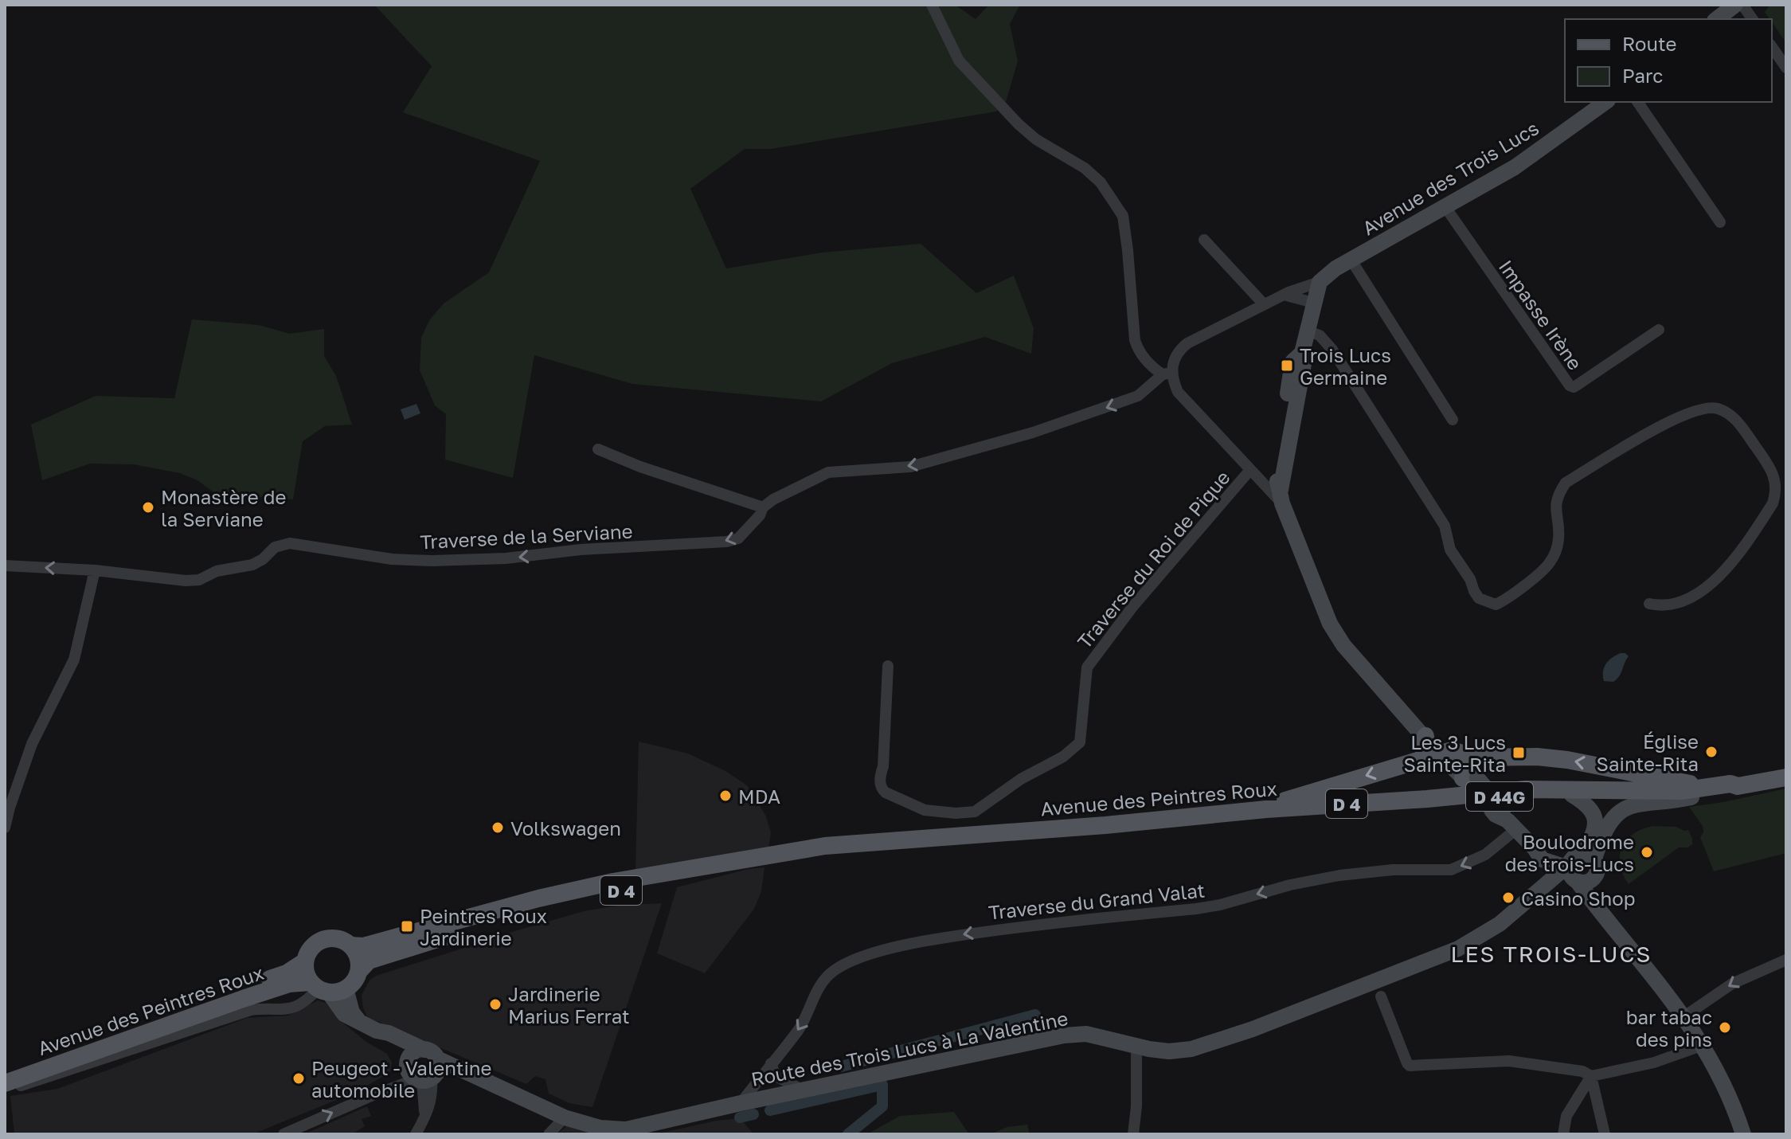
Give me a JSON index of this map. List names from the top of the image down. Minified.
{"streets":{"main road":["Avenue des Trois Lucs","D 44G","Avenue des Peintres Roux","D 4","Route des Trois Lucs à La Valentine"],"street":["Impasse Irène","Traverse de la Serviane","Traverse du Roi de Pique","Traverse du Grand Valat"]},"crossings":[["Avenue des Trois Lucs","Impasse Irène"],["Avenue des Trois Lucs","Traverse de la Serviane"],["Avenue des Peintres Roux","D 4"],["Traverse du Grand Valat","Route des Trois Lucs à La Valentine"]],"one_way":["Traverse de la Serviane","Traverse du Grand Valat"],"districts":["LES TROIS-LUCS"],"places":{"transit":["Trois Lucs Germaine","Les 3 Lucs Sainte-Rita","Peintres Roux Jardinerie"],"other":["Monastère de la Serviane","Église Sainte-Rita","MDA","Volkswagen","Boulodrome des trois-Lucs","Casino Shop","Jardinerie Marius Ferrat","bar tabac des pins","Peugeot - Valentine automobile"]},"legend":["Route","Parc"]}
